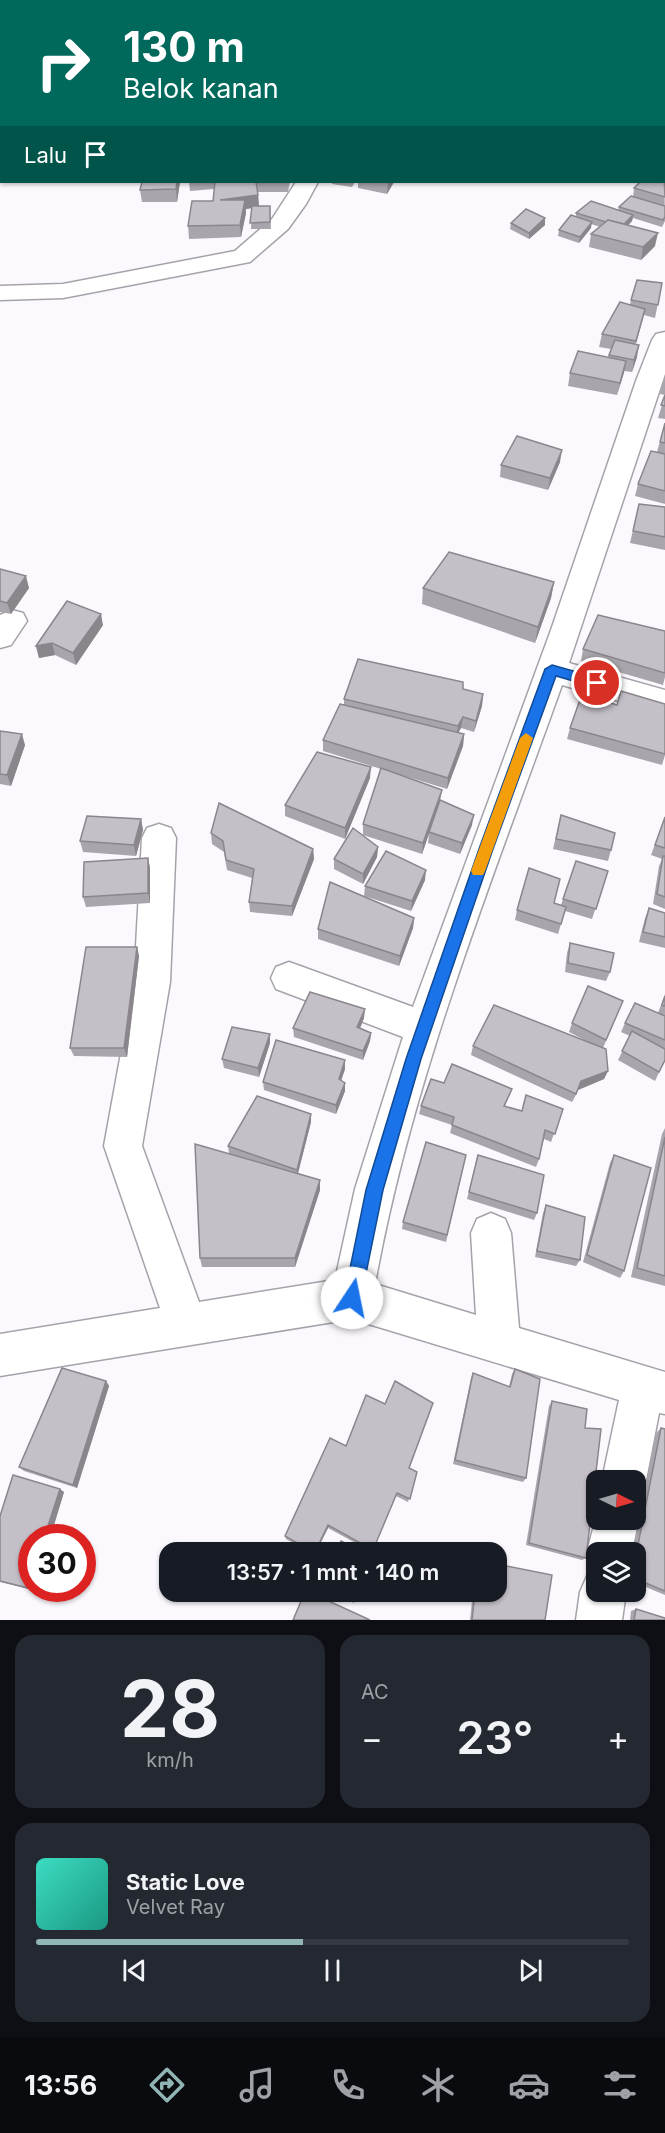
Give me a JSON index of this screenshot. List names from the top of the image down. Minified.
{"north":"right","page":{"turn":["130 m","Belok kanan"],"then":"Lalu","limit":"30","trip":"13:57 · 1 mnt · 140 m","tile":[["28","km/h"],"AC"],"heat":["−","23°","+"],"song":["Static Love","Velvet Ray"],"tabs":"13:56"}}
